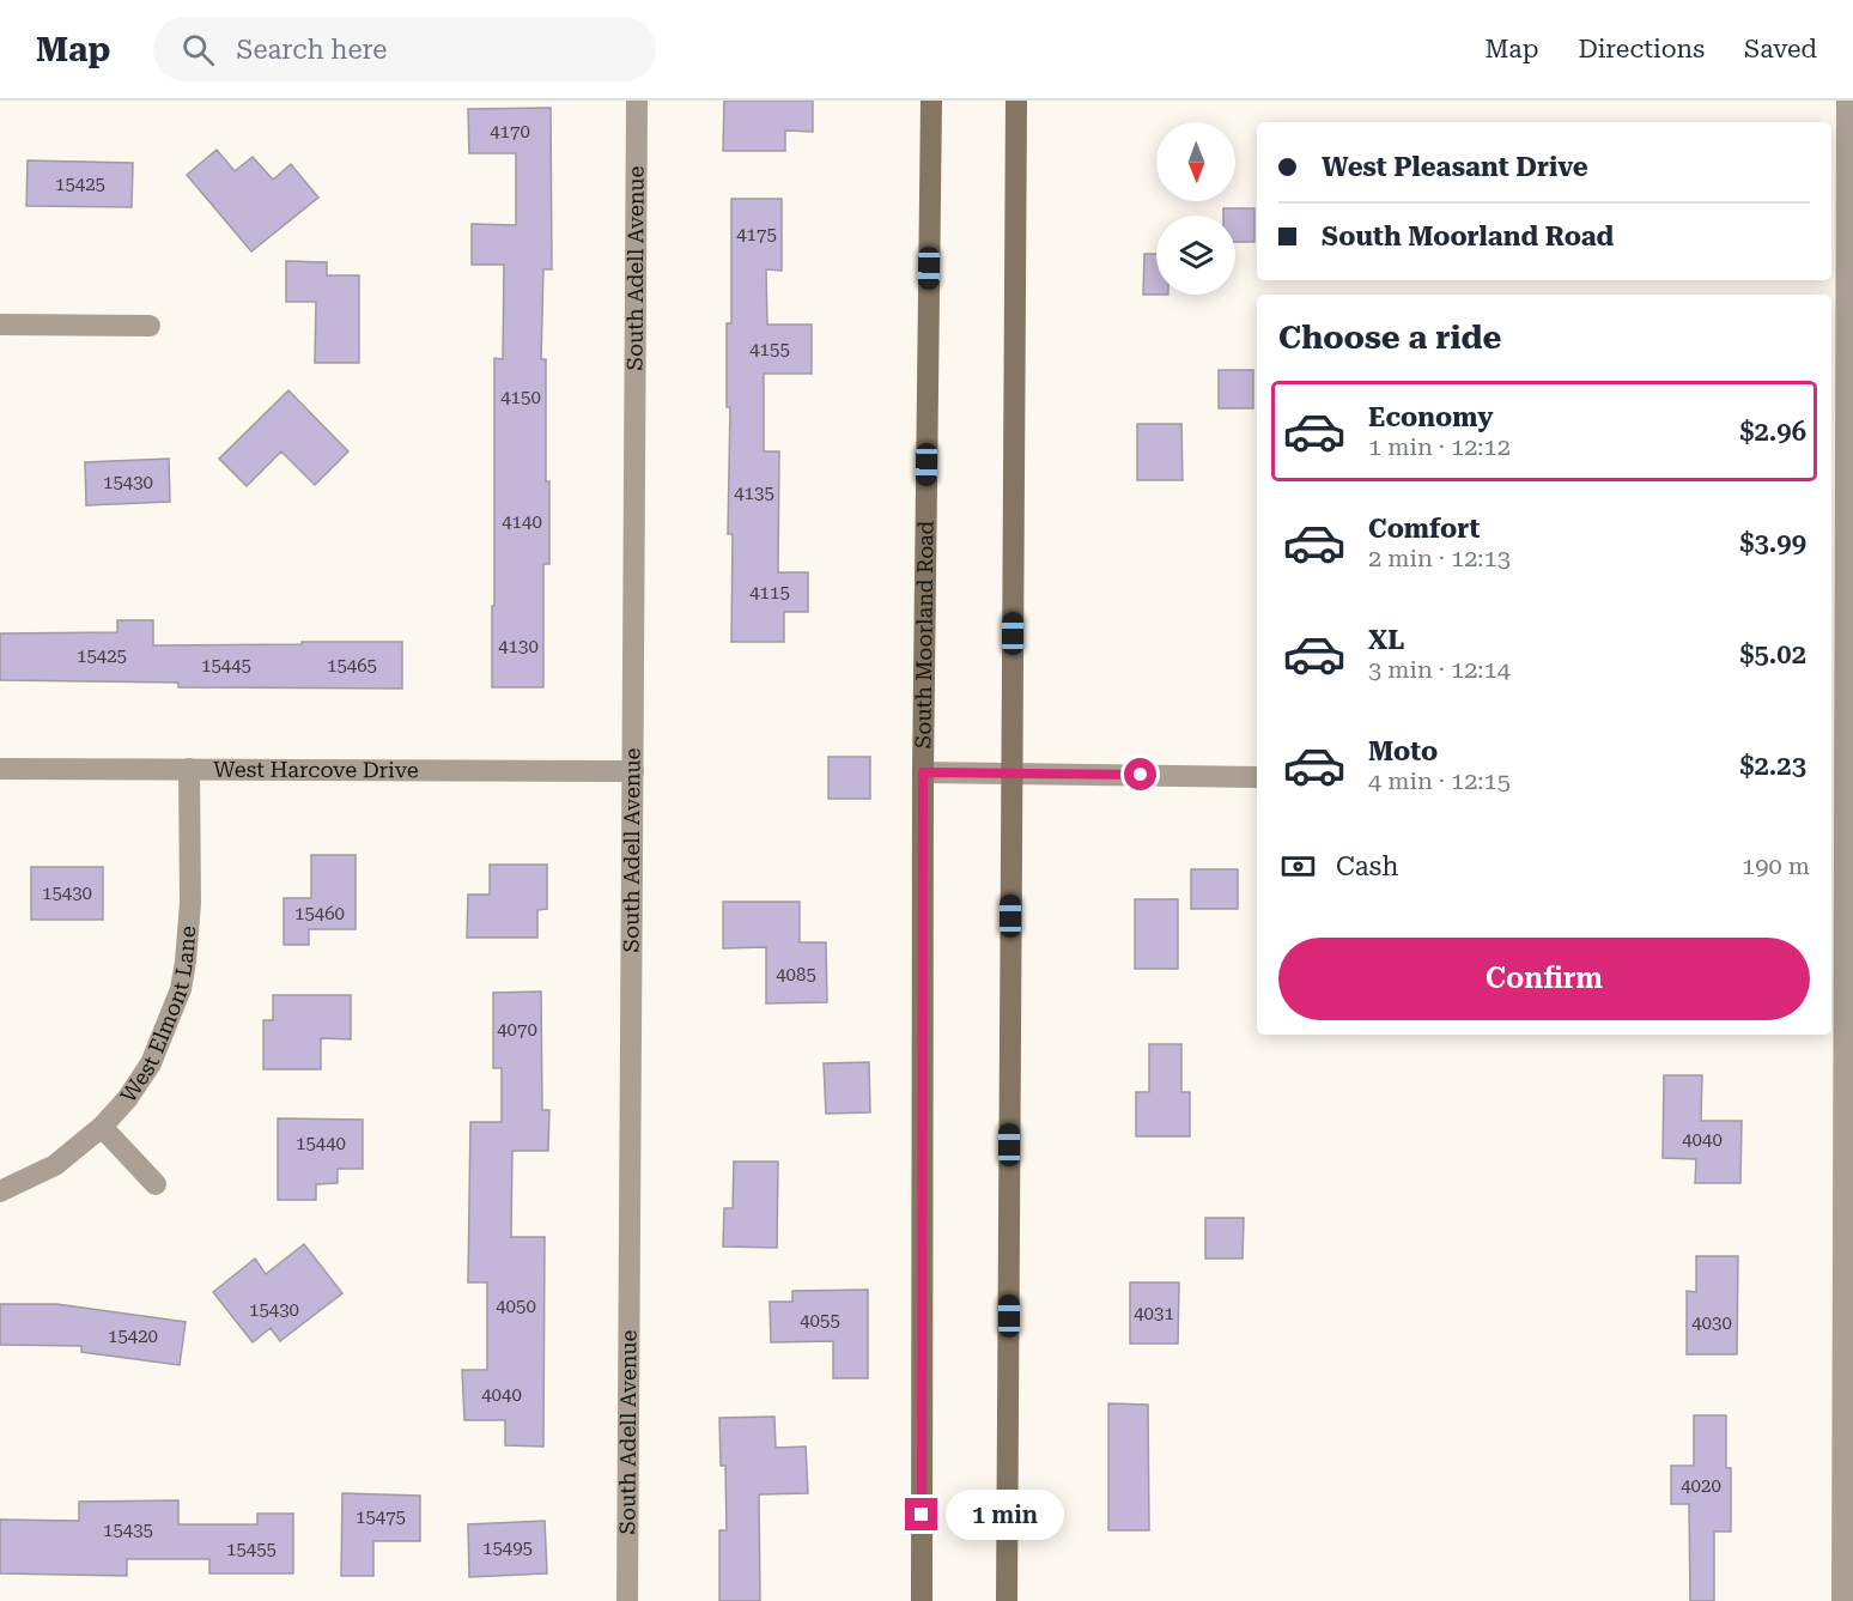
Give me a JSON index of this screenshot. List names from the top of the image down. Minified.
{"streets":{"main road":["South Moorland Road"],"street":["South Adell Avenue","West Harcove Drive","West Elmont Lane"]},"crossings":[["South Adell Avenue","West Harcove Drive"],["West Harcove Drive","West Elmont Lane"]],"house_numbers":["4170","15425","4175","4155","4150","15430","4135","4140","4115","4130","15425","15445","15465","15430","15460","4085","4070","4040","15440","4050","15430","4031","4055","4030","15420","4040","4020","15475","15435","15495","15455"],"north":"bottom","page":{"header":"Map","search":"Search here","nav":["Map","Directions","Saved"],"banner":["West Pleasant Drive","South Moorland Road"],"heading":"Choose a ride","list":[{"name":"Economy","note":"1 min · 12:12","value":"$2.96"},{"name":"Comfort","note":"2 min · 12:13","value":"$3.99"},{"name":"XL","note":"3 min · 12:14","value":"$5.02"},{"name":"Moto","note":"4 min · 12:15","value":"$2.23"}],"pay":["Cash","190 m"],"buttons":"Confirm","bubble":"1 min"}}
